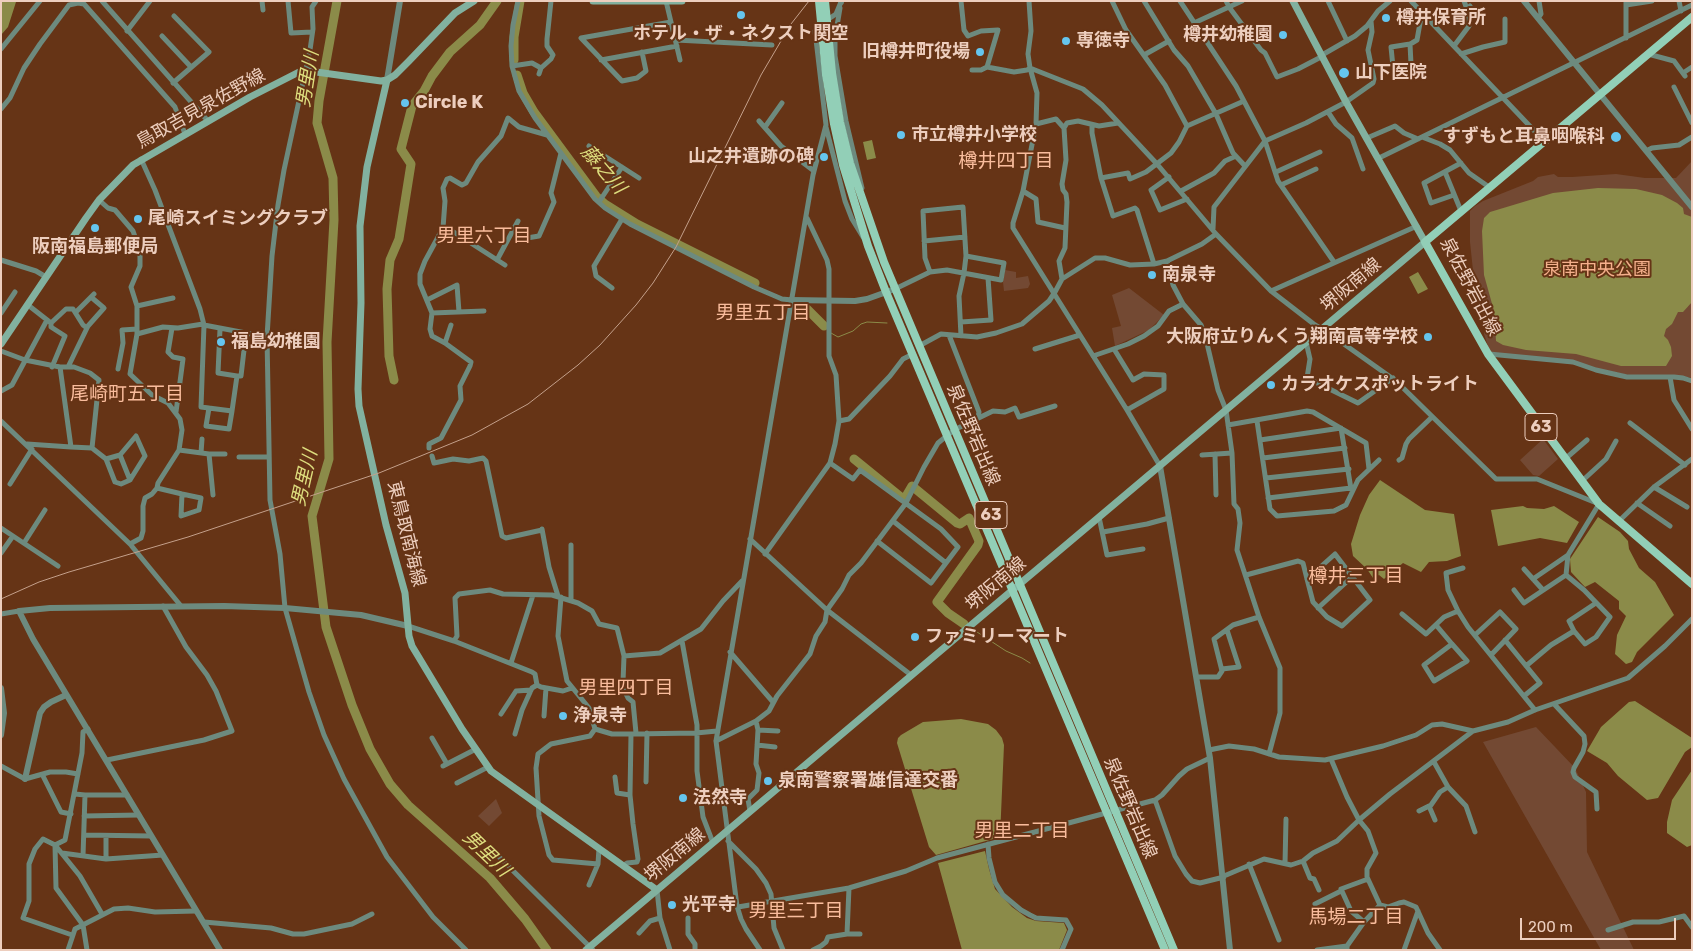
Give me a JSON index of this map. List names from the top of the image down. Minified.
{"streets":{"main road":["鳥取吉見泉佐野線","堺阪南線","泉佐野岩出線","63","東鳥取南海線"]},"crossings":[["鳥取吉見泉佐野線","東鳥取南海線"],["堺阪南線","泉佐野岩出線"],["堺阪南線","東鳥取南海線"]],"districts":["樽井四丁目","男里六丁目","男里五丁目","尾崎町五丁目","樽井三丁目","男里四丁目","男里二丁目","男里三丁目","馬場二丁目"],"water":["男里川","藤之川"],"parks":["泉南中央公園"],"places":["ホテル・ザ・ネクスト関空","樽井保育所","樽井幼稚園","専徳寺","旧樽井町役場","山下医院","Circle K","市立樽井小学校","すずもと耳鼻咽喉科","山之井遺跡の碑","尾崎スイミングクラブ","阪南福島郵便局","南泉寺","大阪府立りんくう翔南高等学校","福島幼稚園","カラオケスポットライト","ファミリーマート","浄泉寺","泉南警察署雄信達交番","法然寺","光平寺"],"scale_bar":"200 m"}
